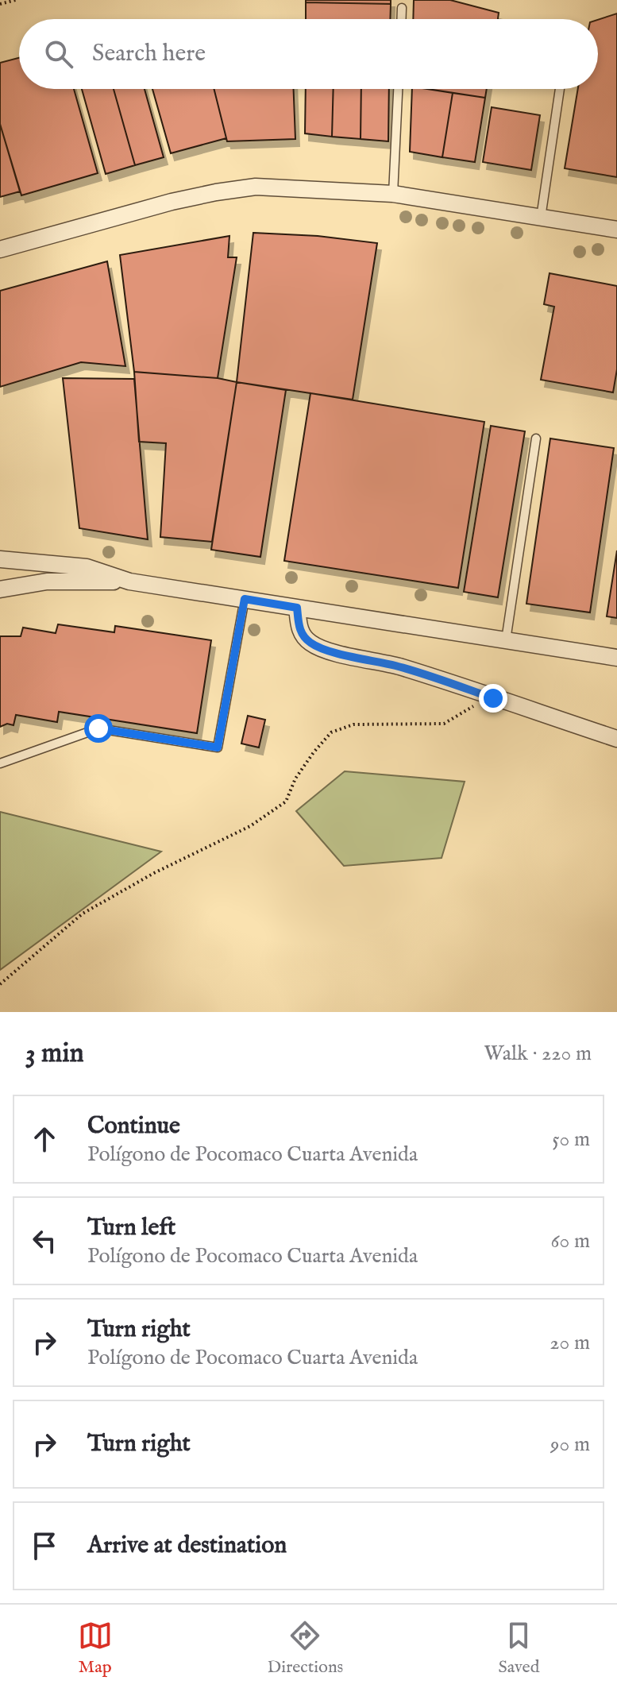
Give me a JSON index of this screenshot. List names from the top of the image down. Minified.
{"page":{"search":"Search here","heading":["3 min","Walk · 220 m"],"list":[["Continue","Polígono de Pocomaco Cuarta Avenida","50 m"],["Turn left","Polígono de Pocomaco Cuarta Avenida","60 m"],["Turn right","Polígono de Pocomaco Cuarta Avenida","20 m"],["Turn right","90 m"],"Arrive at destination"],"nav":["Map","Directions","Saved"]}}
